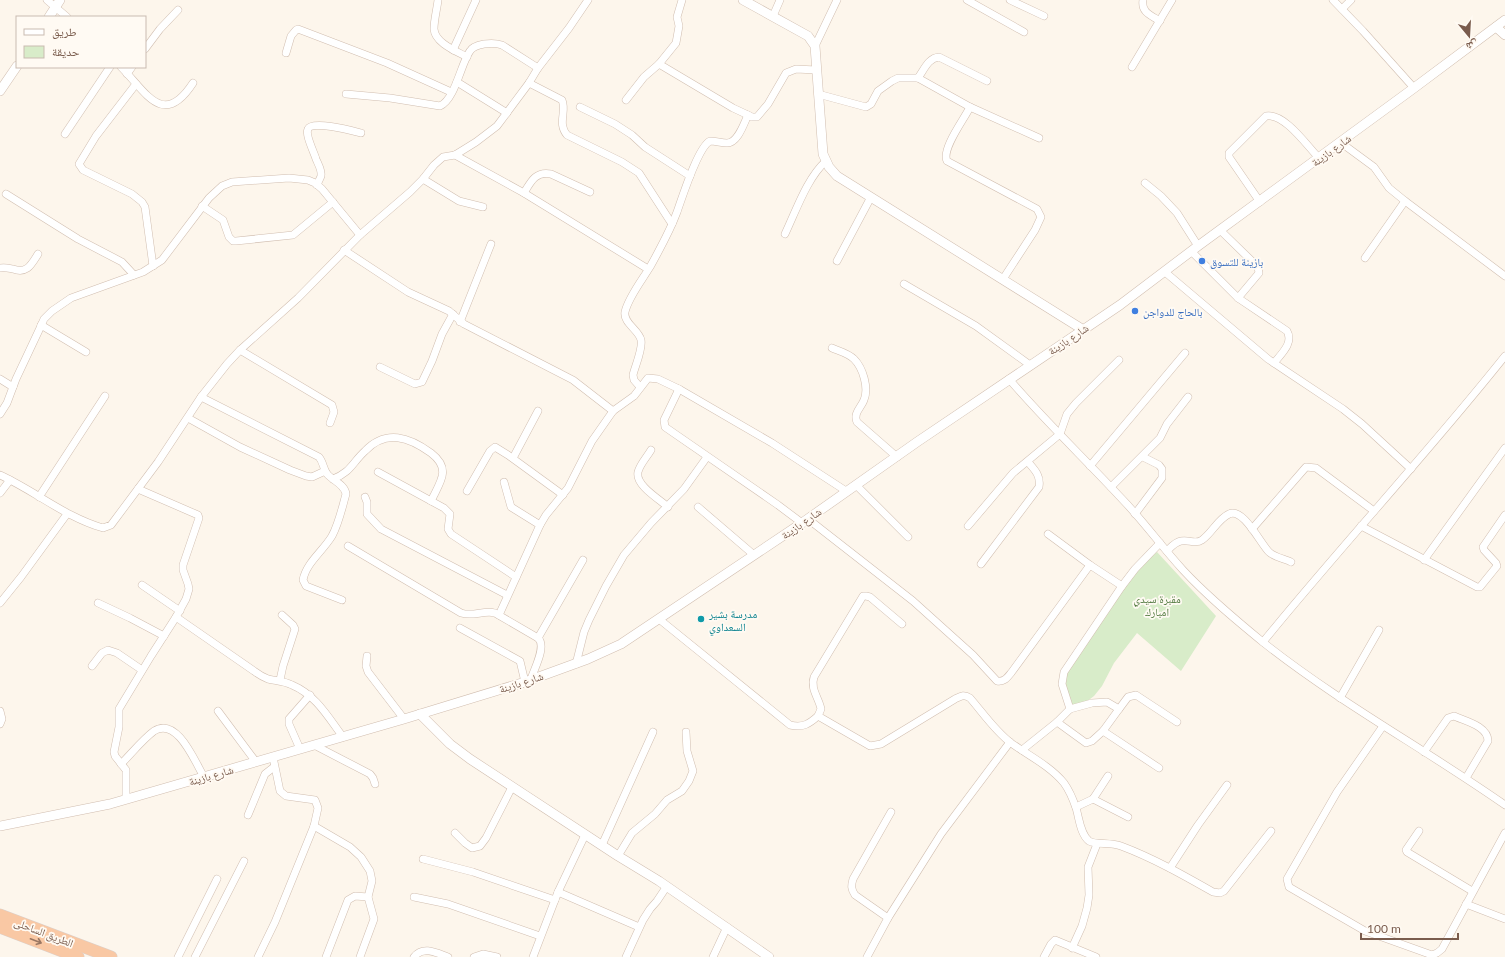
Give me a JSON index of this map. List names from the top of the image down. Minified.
{"streets":{"highway":["الطريق الساحلى"],"street":["شارع بازينة"]},"parks":["مقبرة سيدي امبارك"],"places":["بازينة للتسوق","بالحاج للدواجن","مدرسة بشير السعداوي"],"legend":["طريق","حديقة"],"scale_bar":"100 m","north":"bottom"}
